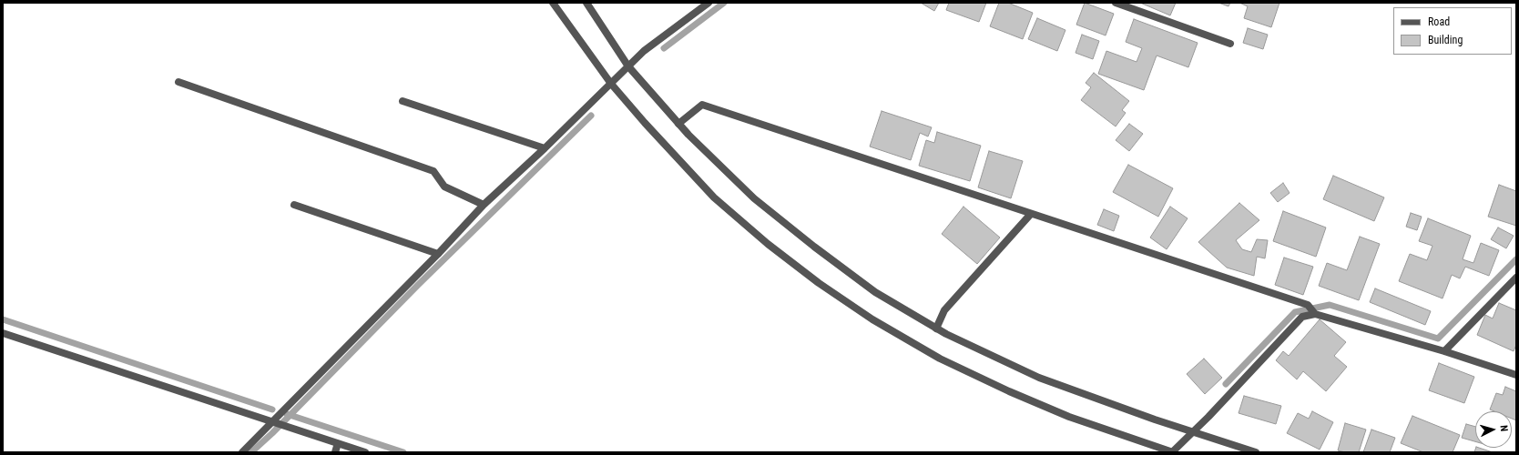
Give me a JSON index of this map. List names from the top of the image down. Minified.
{"legend":["Road","Building"],"north":"right"}
